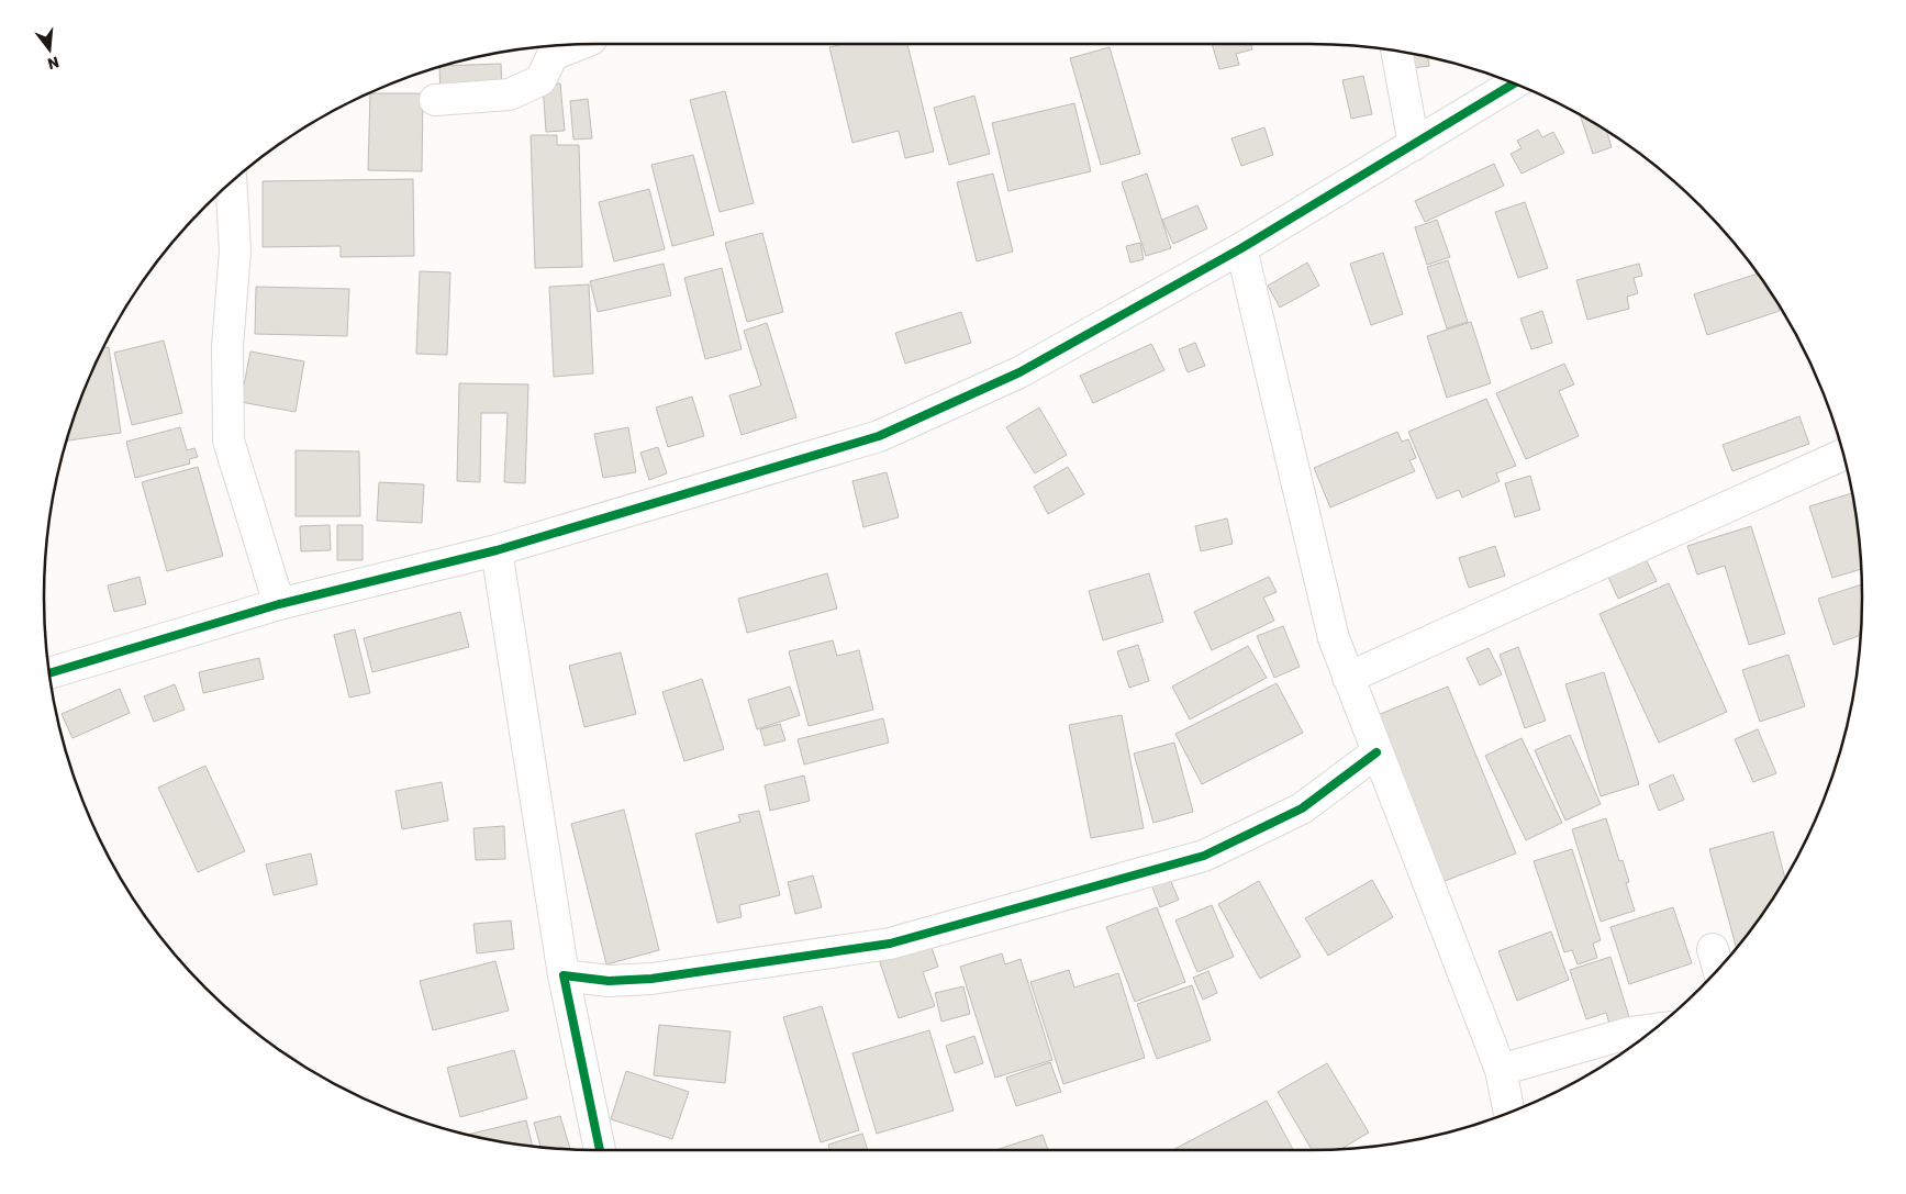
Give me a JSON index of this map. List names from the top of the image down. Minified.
{"north":"bottom"}
